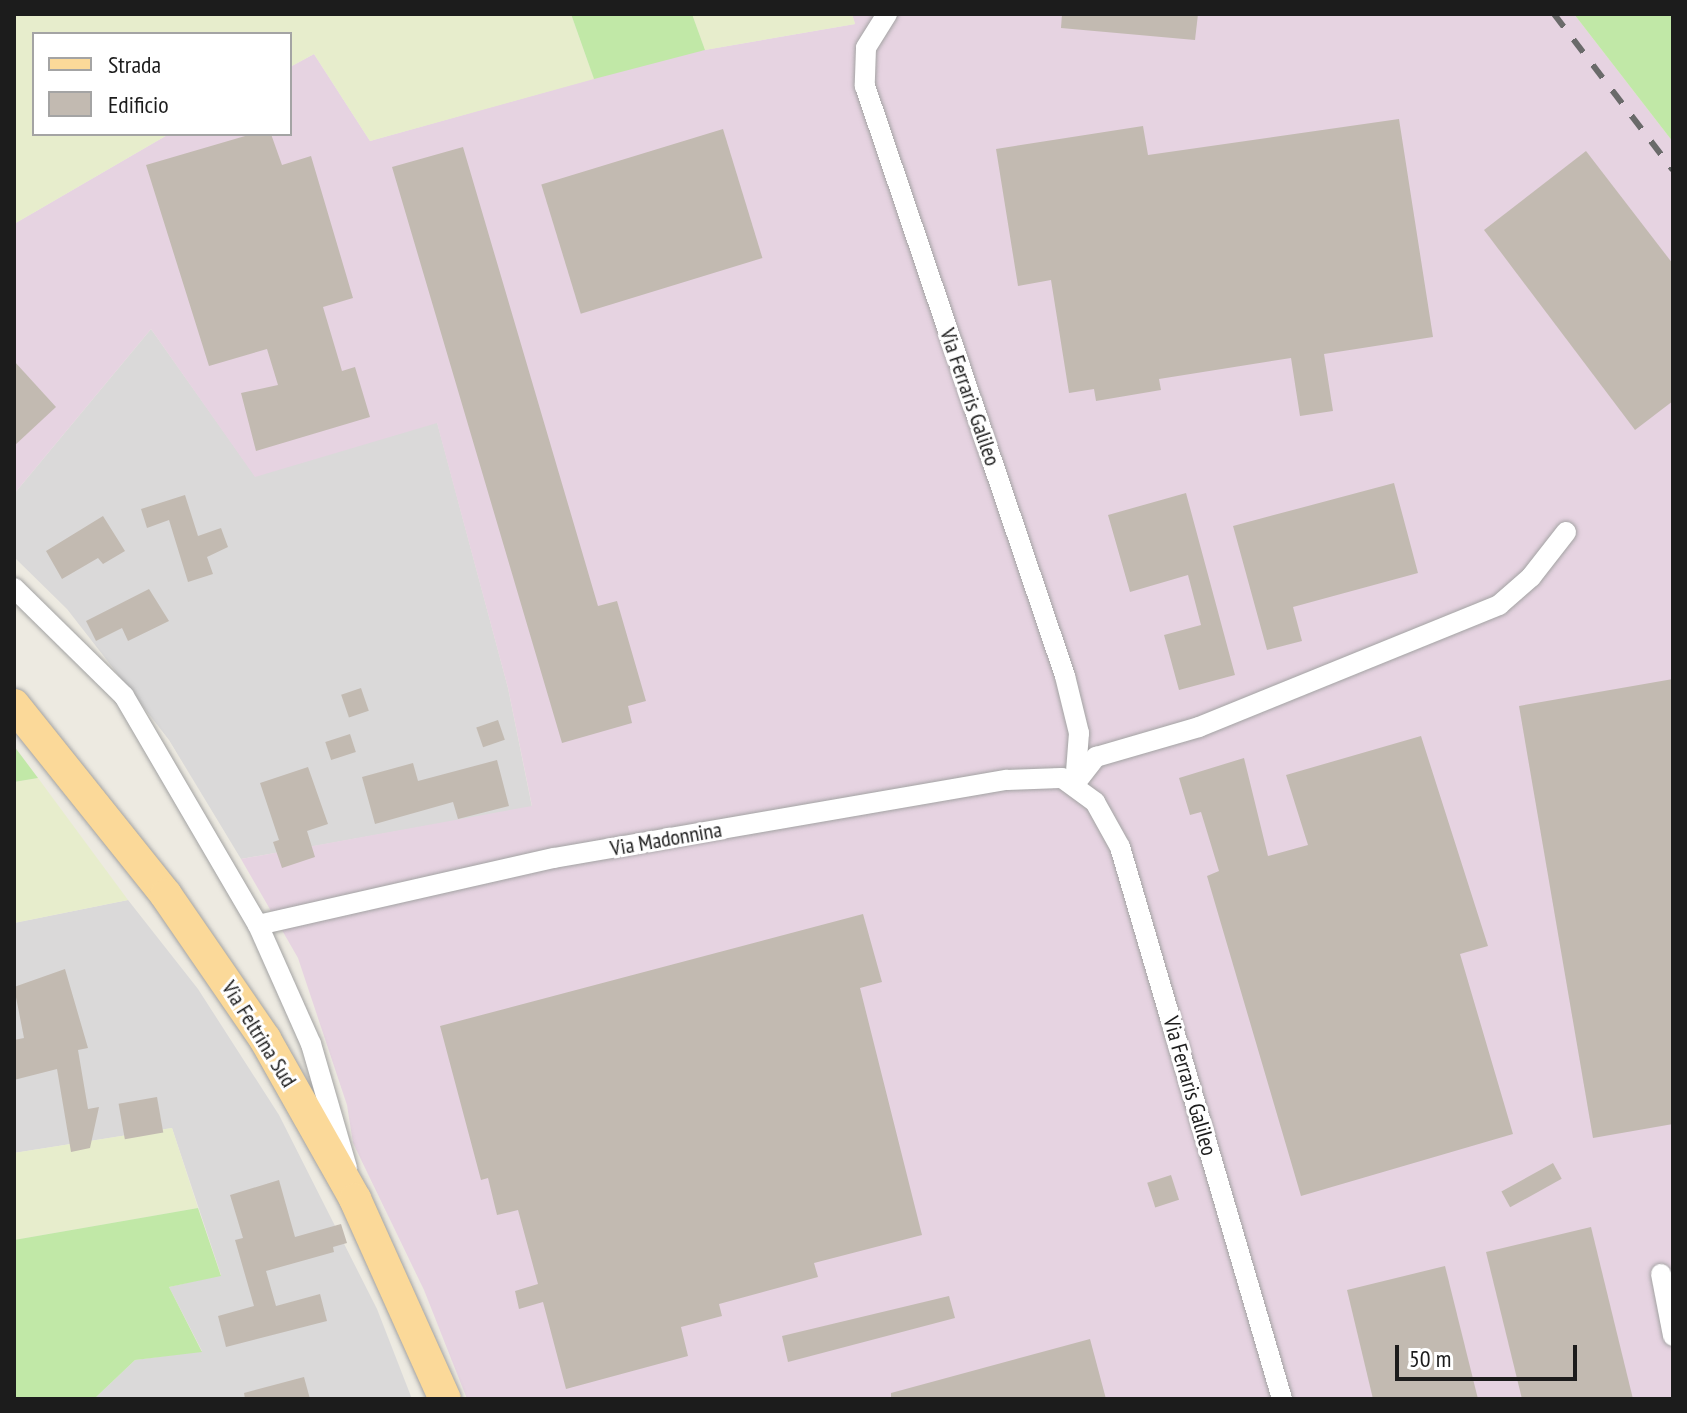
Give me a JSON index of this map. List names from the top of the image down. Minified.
{"streets":{"main road":["Via Feltrina Sud"],"street":["Via Ferraris Galileo","Via Madonnina"]},"crossings":[["Via Ferraris Galileo","Via Madonnina"]],"legend":["Strada","Edificio"],"scale_bar":"50 m"}
